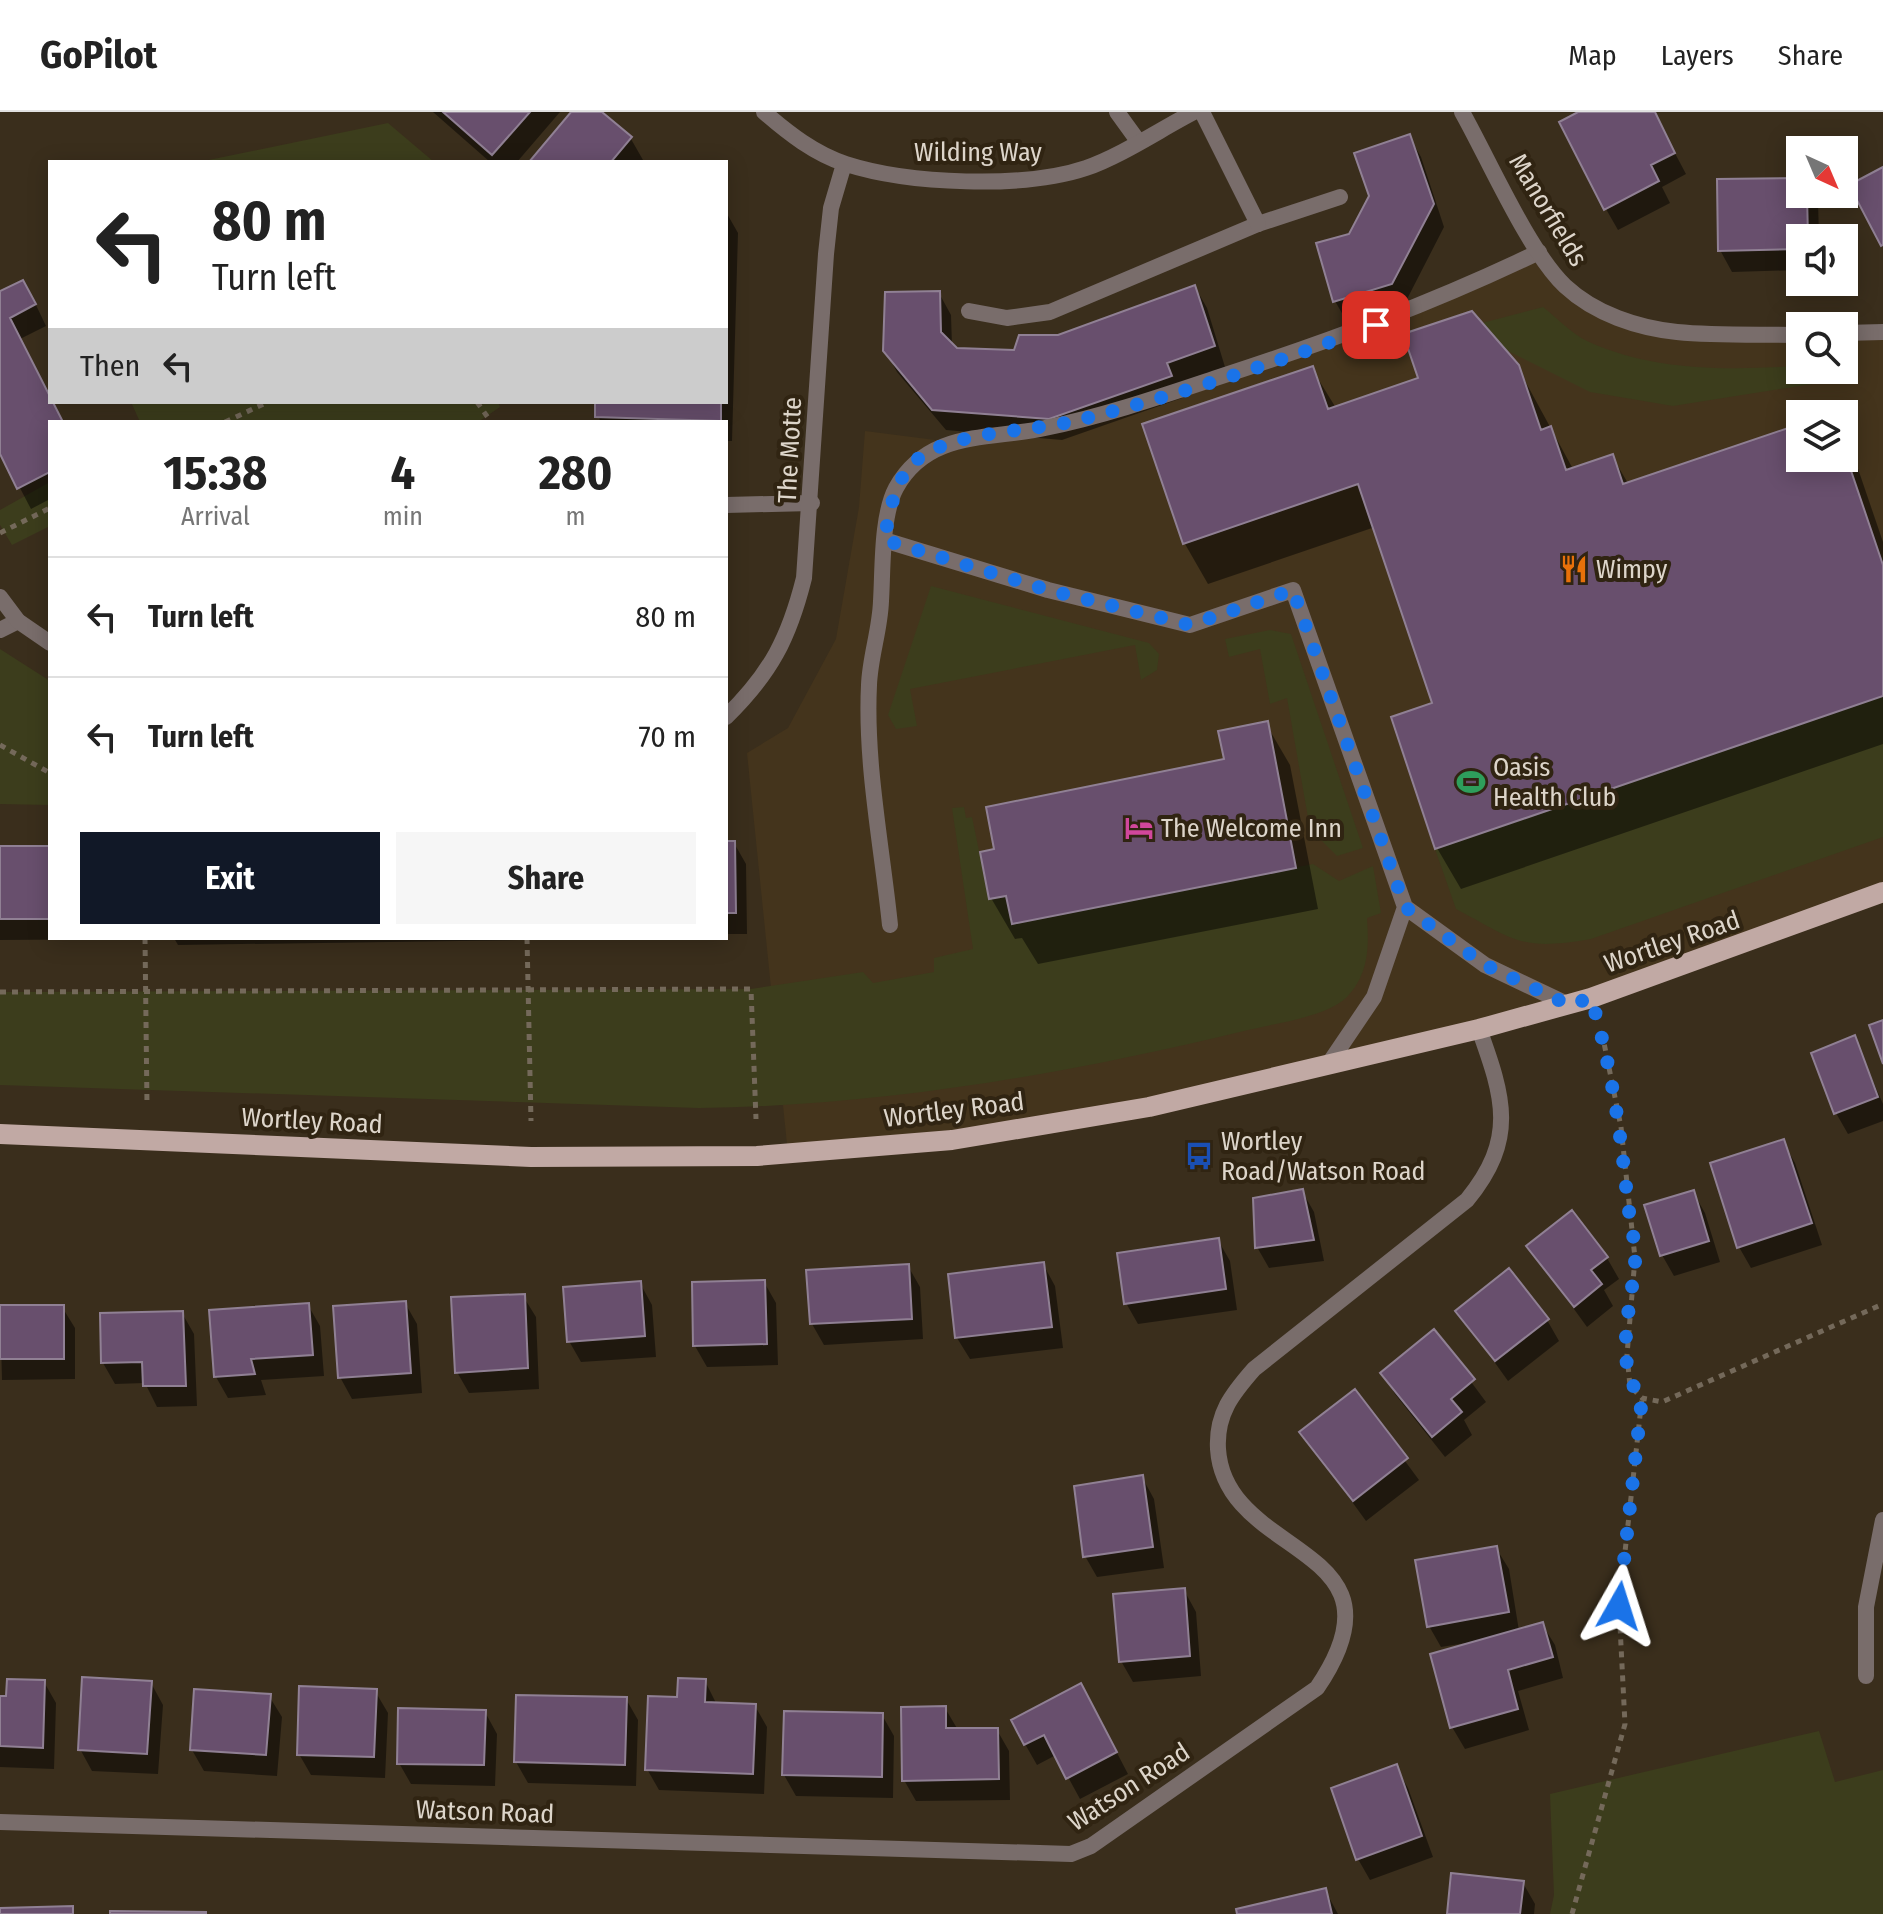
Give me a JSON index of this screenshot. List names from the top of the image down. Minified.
{"streets":{"main road":["Wortley Road"],"street":["Wilding Way","Manorfields","The Motte","Watson Road"]},"crossings":[["Wilding Way","The Motte"],["Wortley Road","Watson Road"]],"places":{"restaurant":["Wimpy"],"sports":["Oasis Health Club"],"hotel":["The Welcome Inn"],"bus stop":["Wortley Road/Watson Road"]},"north":"bottom right","page":{"header":"GoPilot","nav":["Map","Layers","Share"],"turn":["80 m","Turn left"],"then":"Then","eta":["15:38","Arrival","4","min","280","m"],"list":[{"name":"Turn left","value":"80 m"},{"name":"Turn left","value":"70 m"}],"buttons":["Exit","Share"]}}
